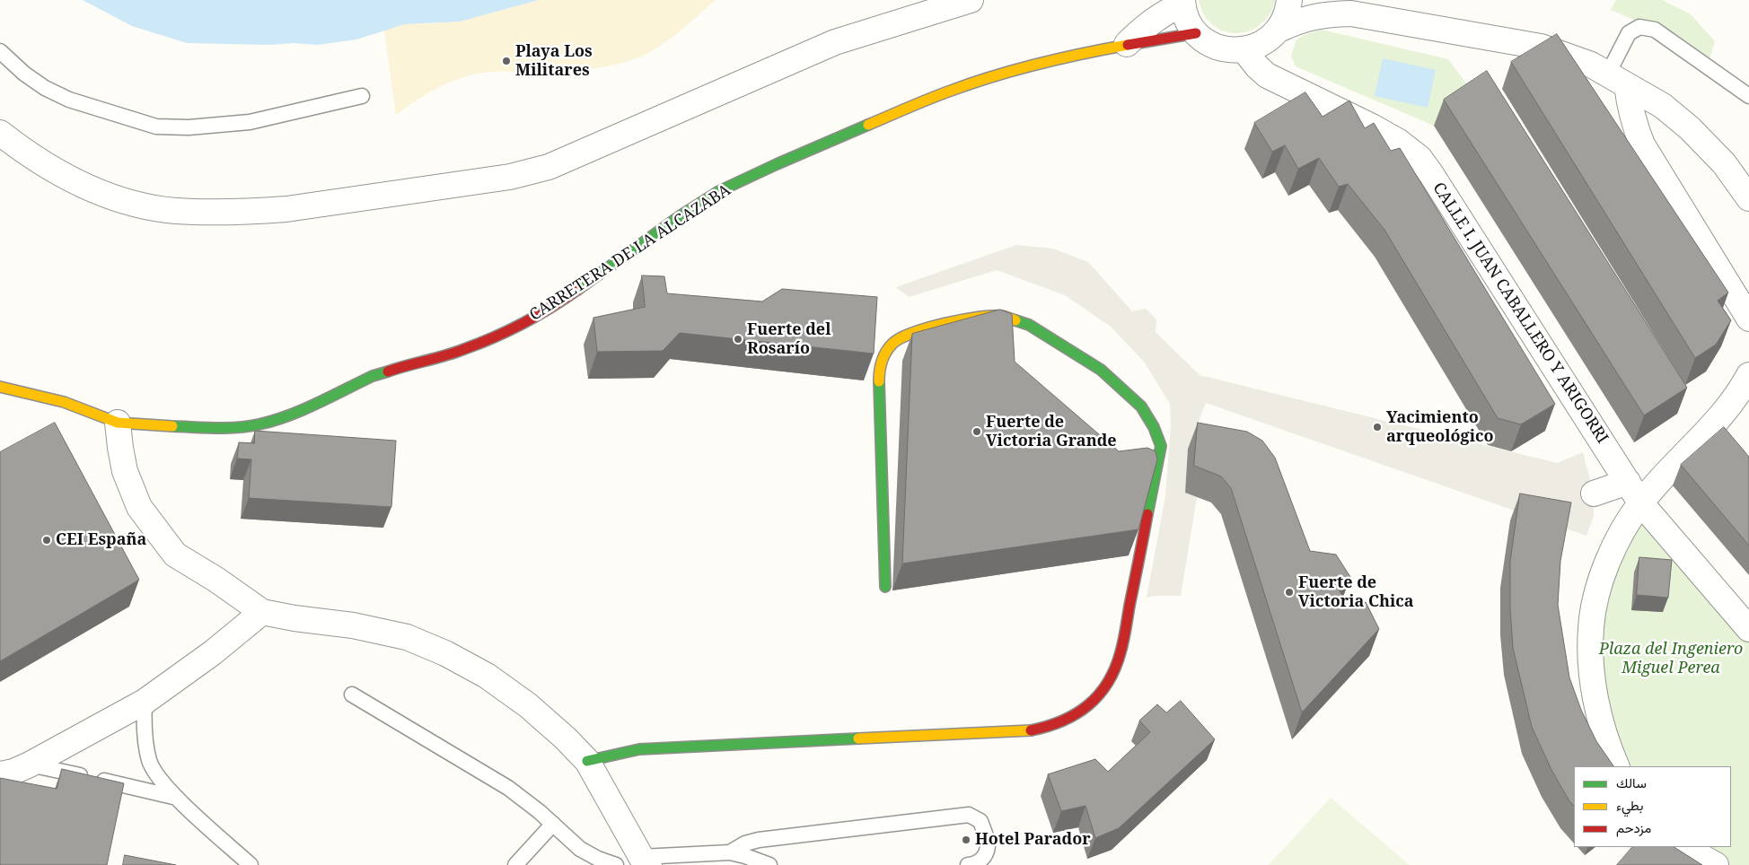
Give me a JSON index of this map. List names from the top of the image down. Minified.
{"streets":{"street":["CARRETERA DE LA ALCAZABA","CALLE I. JUAN CABALLERO Y ARIGORRI"]},"parks":["Plaza del Ingeniero Miguel Perea"],"places":["Playa Los Militares","Fuerte del Rosarío","Yacimiento arqueológico","Fuerte de Victoria Grande","CEI España","Fuerte de Victoria Chica","Hotel Parador"],"legend":["سالك","بطيء","مزدحم"]}
